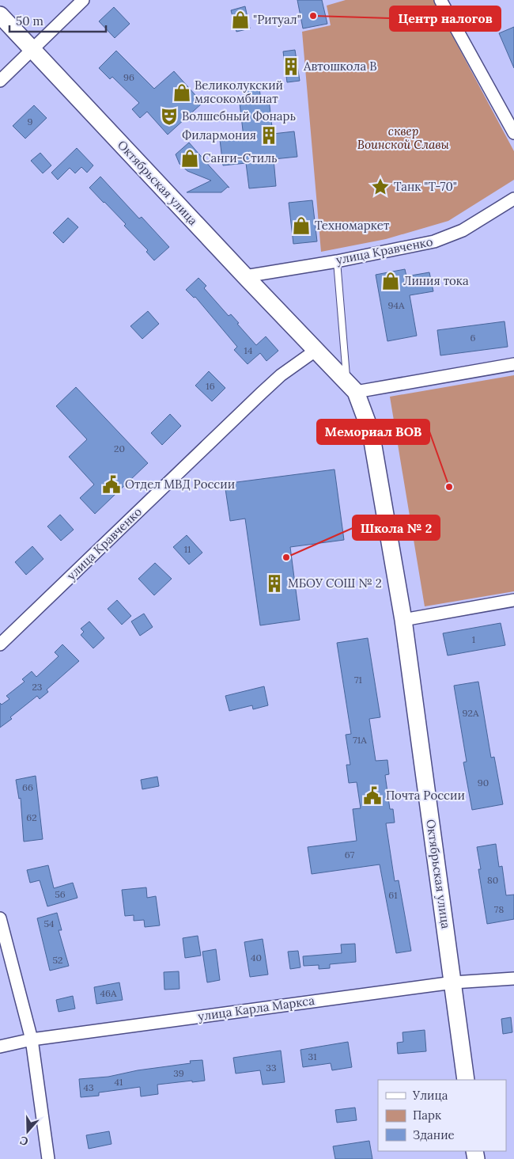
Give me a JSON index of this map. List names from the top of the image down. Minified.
{"streets":{"main road":["Октябрьская улица"],"street":["улица Кравченко","улица Карла Маркса"]},"crossings":[["Октябрьская улица","улица Кравченко"],["Октябрьская улица","улица Карла Маркса"]],"parks":["сквер Воинской Славы"],"places":{"other":["Центр налогов","Мемориал ВОВ","Школа № 2"],"shop":["\"Ритуал\"","Великолукский мясокомбинат","Санги-Стиль","Техномаркет","Линия тока"],"building":["Автошкола В","Филармония","МБОУ СОШ № 2"],"theatre":["Волшебный Фонарь"],"place":["Танк \"Т-70\""],"public building":["Отдел МВД России","Почта России"]},"house_numbers":["96","9","94А","6","14","16","20","11","1","71","23","92А","71А","90","66","62","67","80","56","61","78","54","40","52","46А","31","33","39","41","43"],"legend":["Улица","Парк","Здание"],"scale_bar":"50 m","north":"bottom"}
